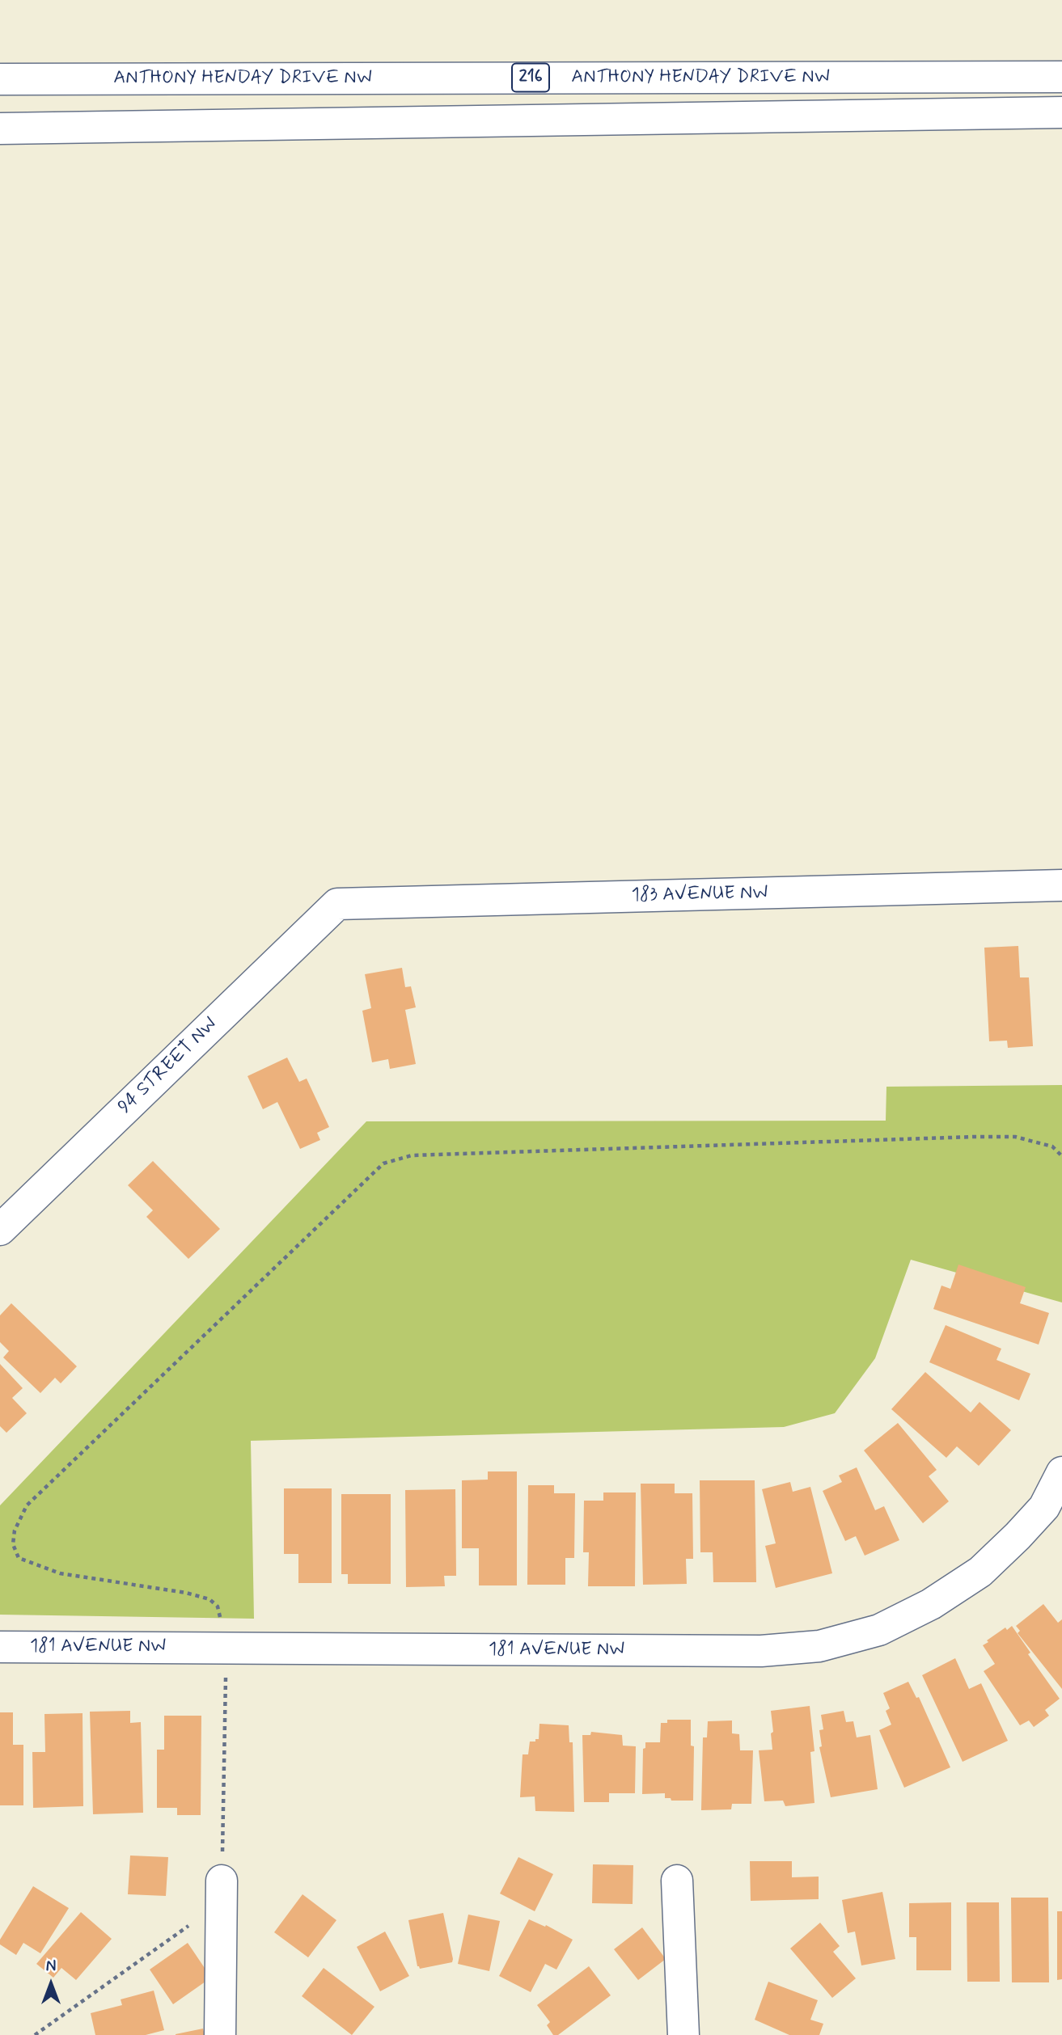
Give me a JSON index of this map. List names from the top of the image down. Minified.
{"streets":{"main road":["216","ANTHONY HENDAY DRIVE NW","183 AVENUE NW","94 STREET NW","181 AVENUE NW"]},"crossings":[["183 AVENUE NW","94 STREET NW"]],"north":"top"}
